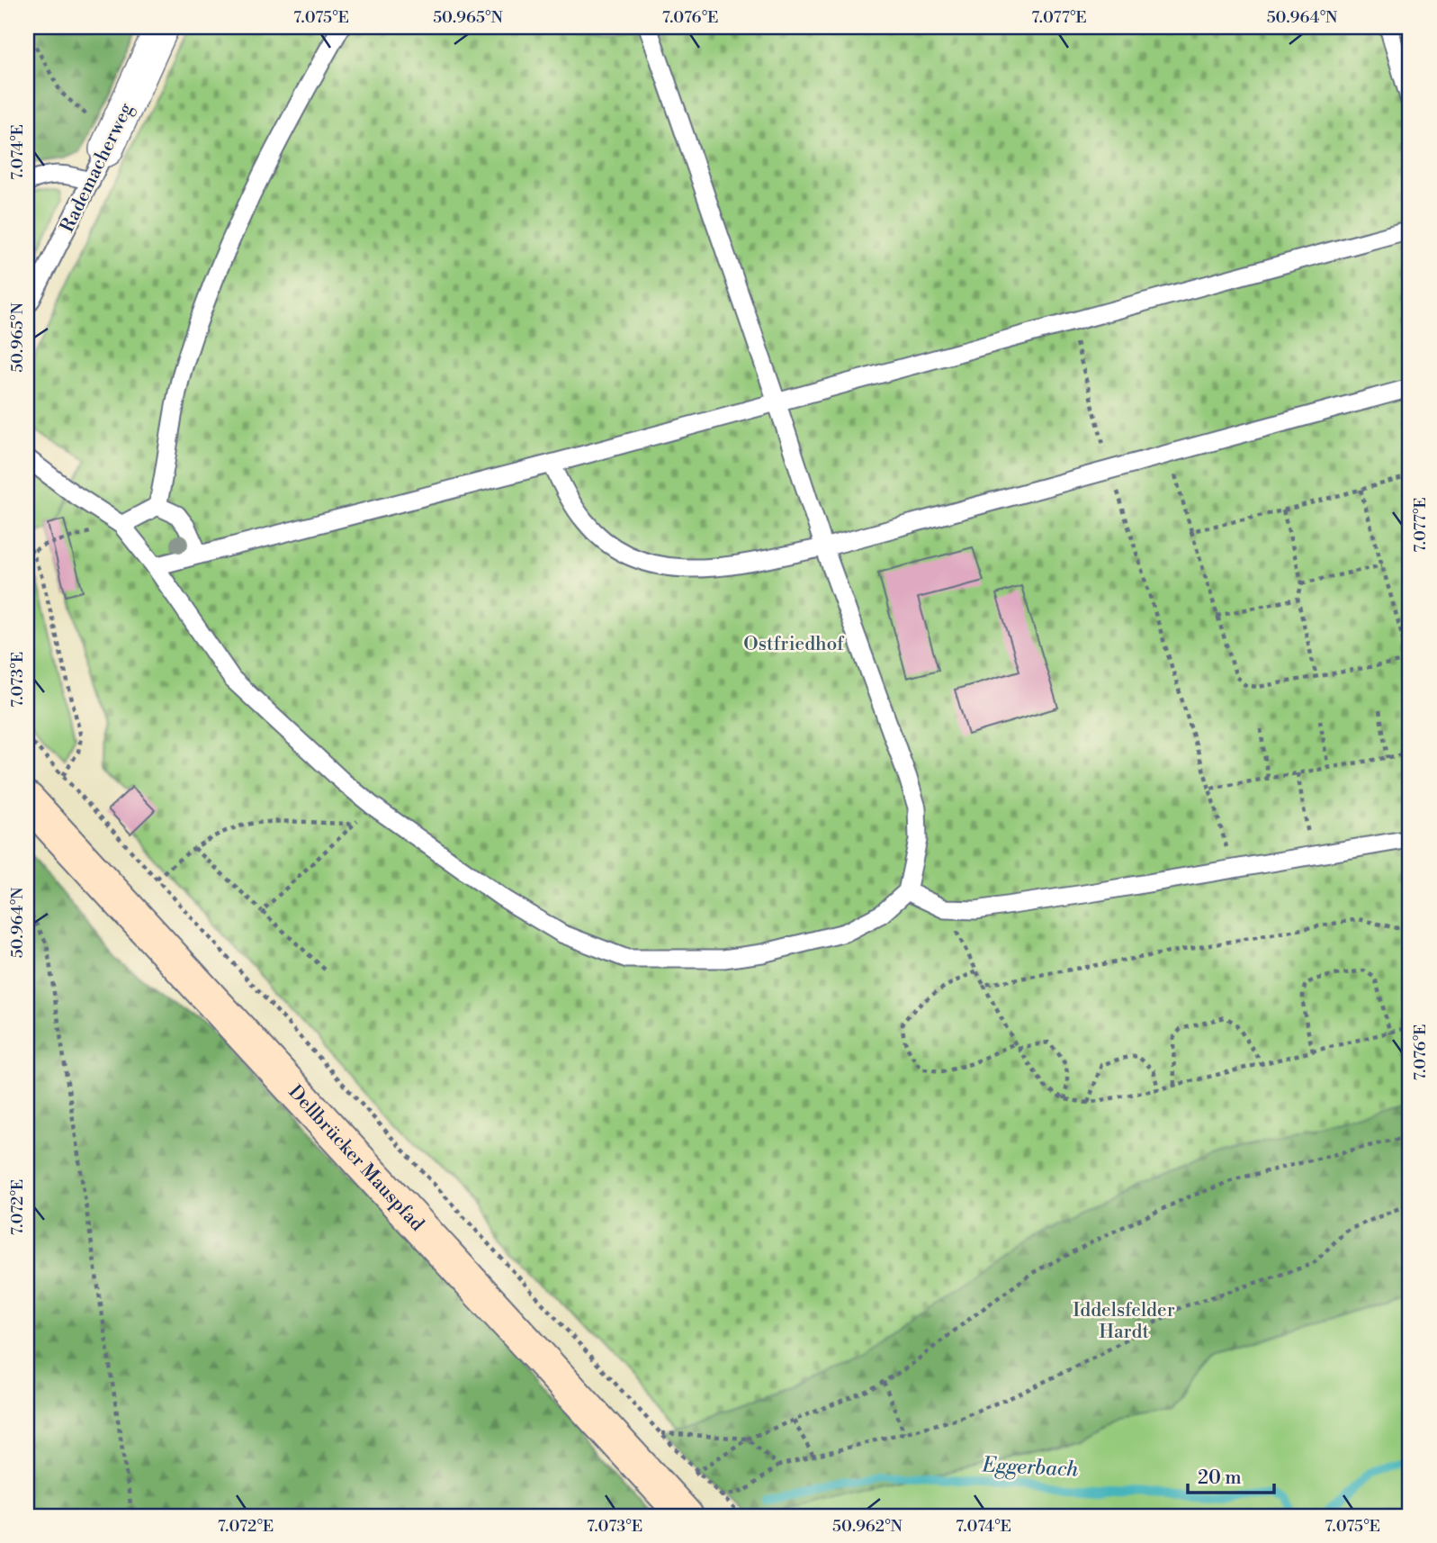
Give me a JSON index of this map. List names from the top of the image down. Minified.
{"streets":{"main road":["Dellbrücker Mauspfad"],"street":["Rademacherweg"]},"water":["Eggerbach"],"parks":["Ostfriedhof","Iddelsfelder Hardt"],"scale_bar":"20 m","coordinates":["7.075°E","50.965°N","7.076°E","7.077°E","50.964°N","7.074°E","7.073°E","7.072°E","50.962°N"]}
